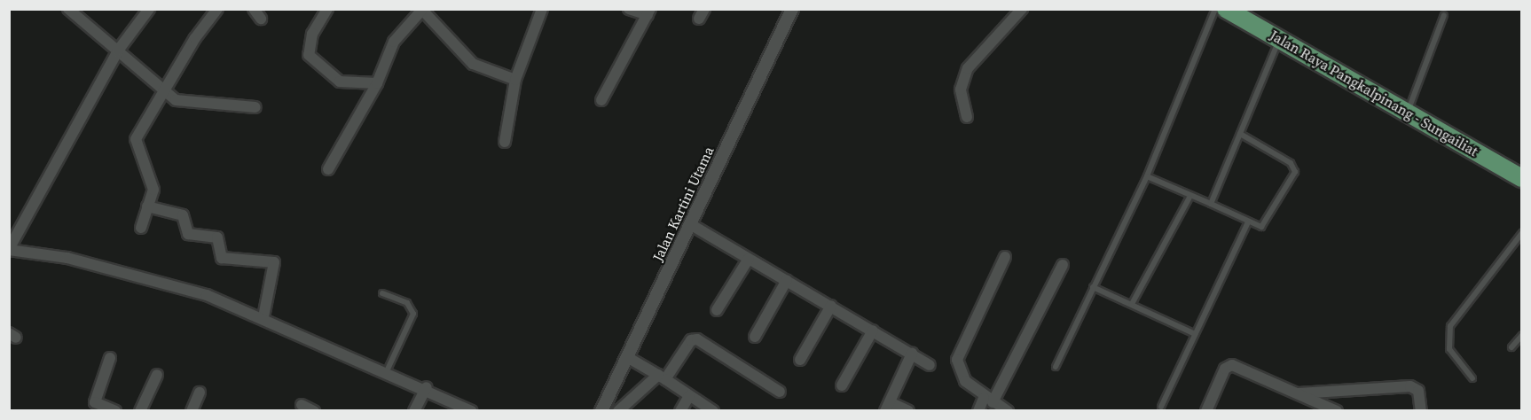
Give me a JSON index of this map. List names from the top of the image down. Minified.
{"streets":{"highway":["Jalan Raya Pangkalpinang - Sungailiat"],"street":["Jalan Kartini Utama"]}}
